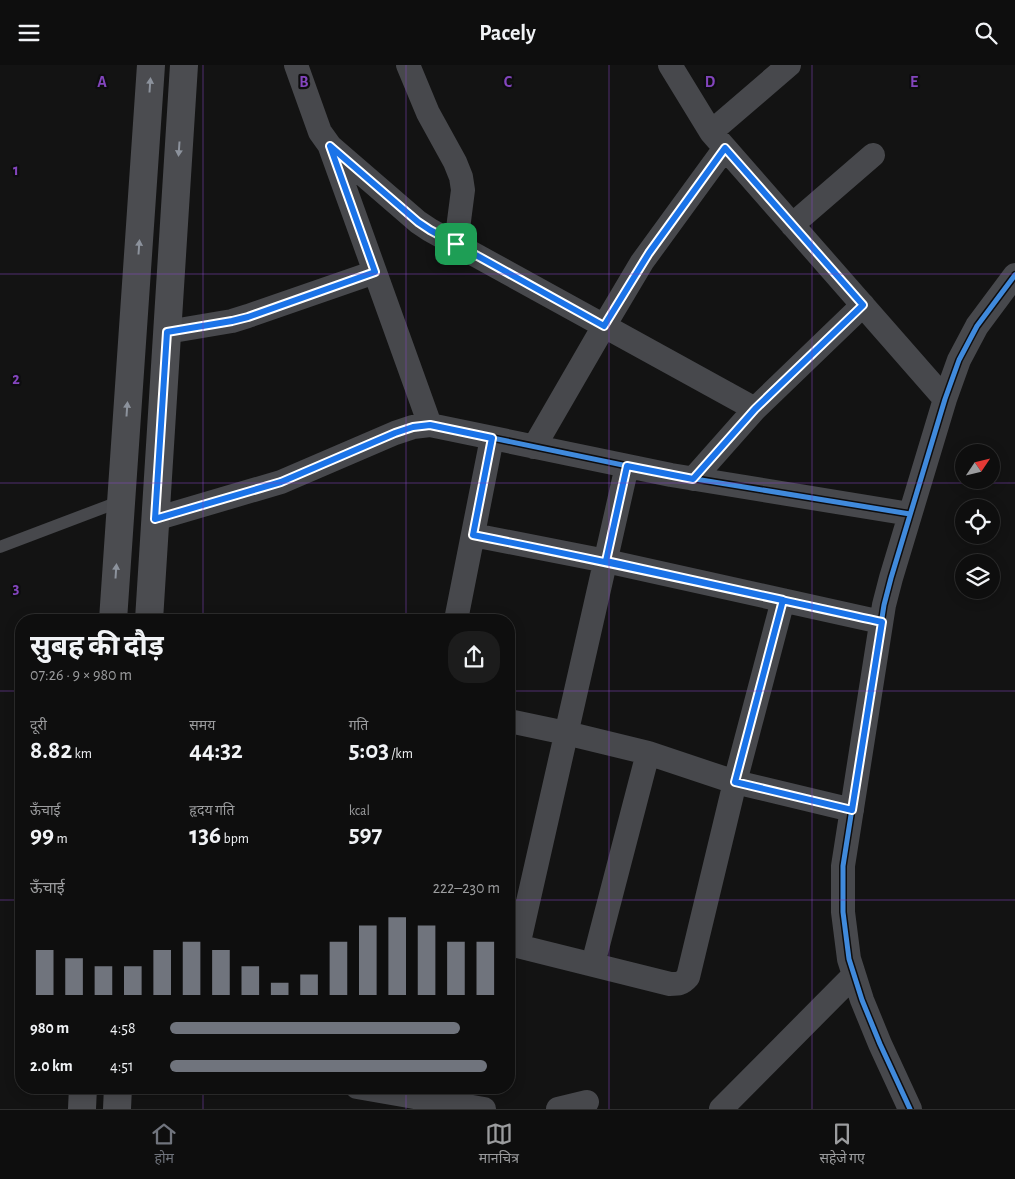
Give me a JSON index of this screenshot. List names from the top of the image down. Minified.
{"north":"top right","page":{"header":"Pacely","heading":["सुबह की दौड़","07:26 · 9 × 980 m"],"stats":[["दूरी","8.82 km"],["समय","44:32"],["गति","5:03 /km"],["ऊँचाई","99 m"],["हृदय गति","136 bpm"],["kcal","597"]],"chart":["ऊँचाई","222–230 m"],"list":[{"name":"980 m","note":"4:58"},{"name":"2.0 km","note":"4:51"}],"tabs":["होम","मानचित्र","सहेजे गए"]},"grid":{"columns":["A","B","C","D","E"],"rows":["1","2","3"]}}
